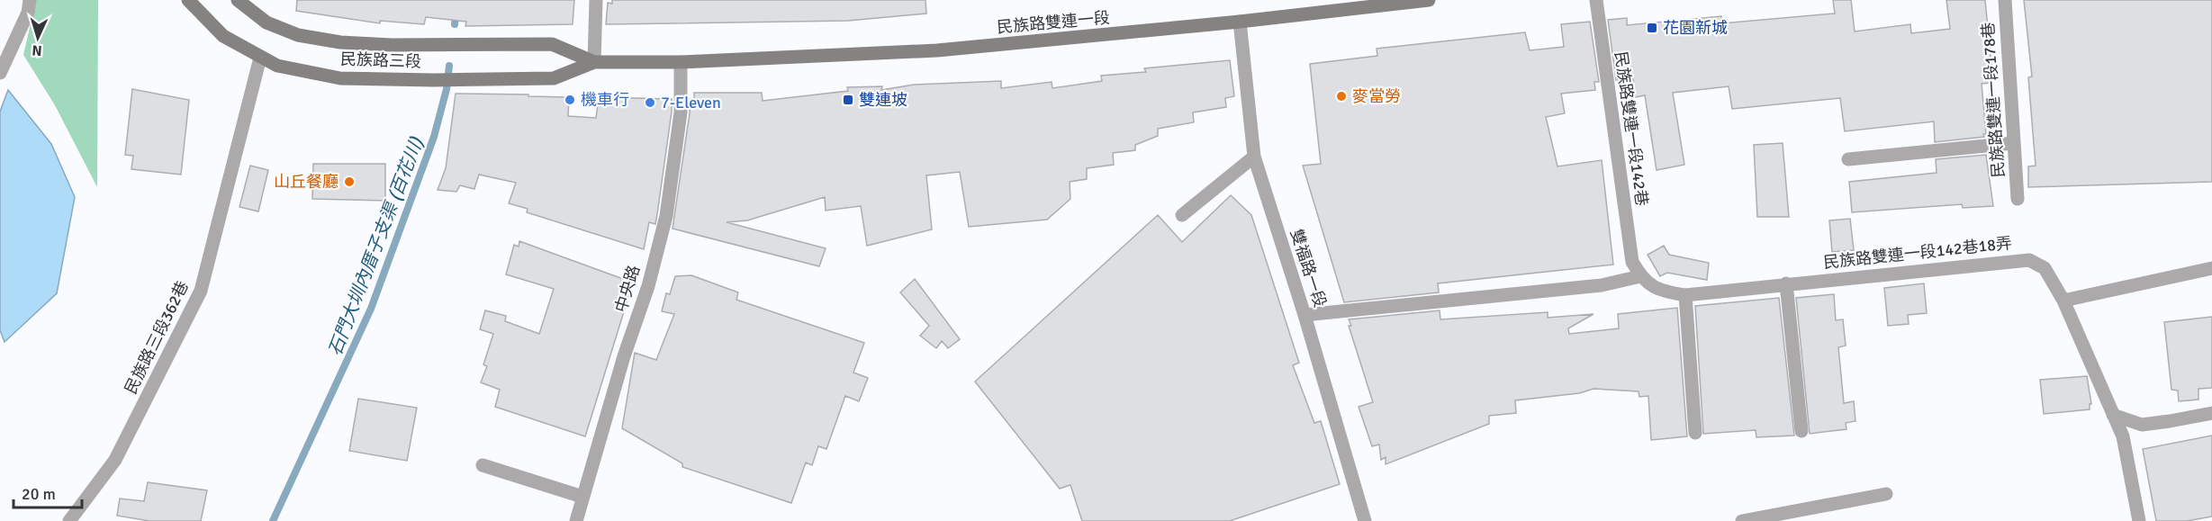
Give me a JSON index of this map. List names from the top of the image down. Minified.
{"streets":{"main road":["民族路雙連一段","民族路三段"],"street":["民族路雙連一段178巷","民族路雙連一段142巷","民族路雙連一段142巷18弄","雙福路一段","中央路","民族路三段362巷"]},"crossings":[["民族路雙連一段","民族路三段"],["民族路雙連一段","雙福路一段"],["民族路雙連一段","中央路"],["民族路三段","中央路"],["民族路三段","民族路三段362巷"],["民族路雙連一段142巷","民族路雙連一段142巷18弄"]],"water":["石門大圳內厝子支渠 (百花川)"],"places":{"transit":["花園新城","雙連坡"],"other":["麥當勞","機車行","7-Eleven","山丘餐廳"]},"scale_bar":"20 m","north":"bottom"}
